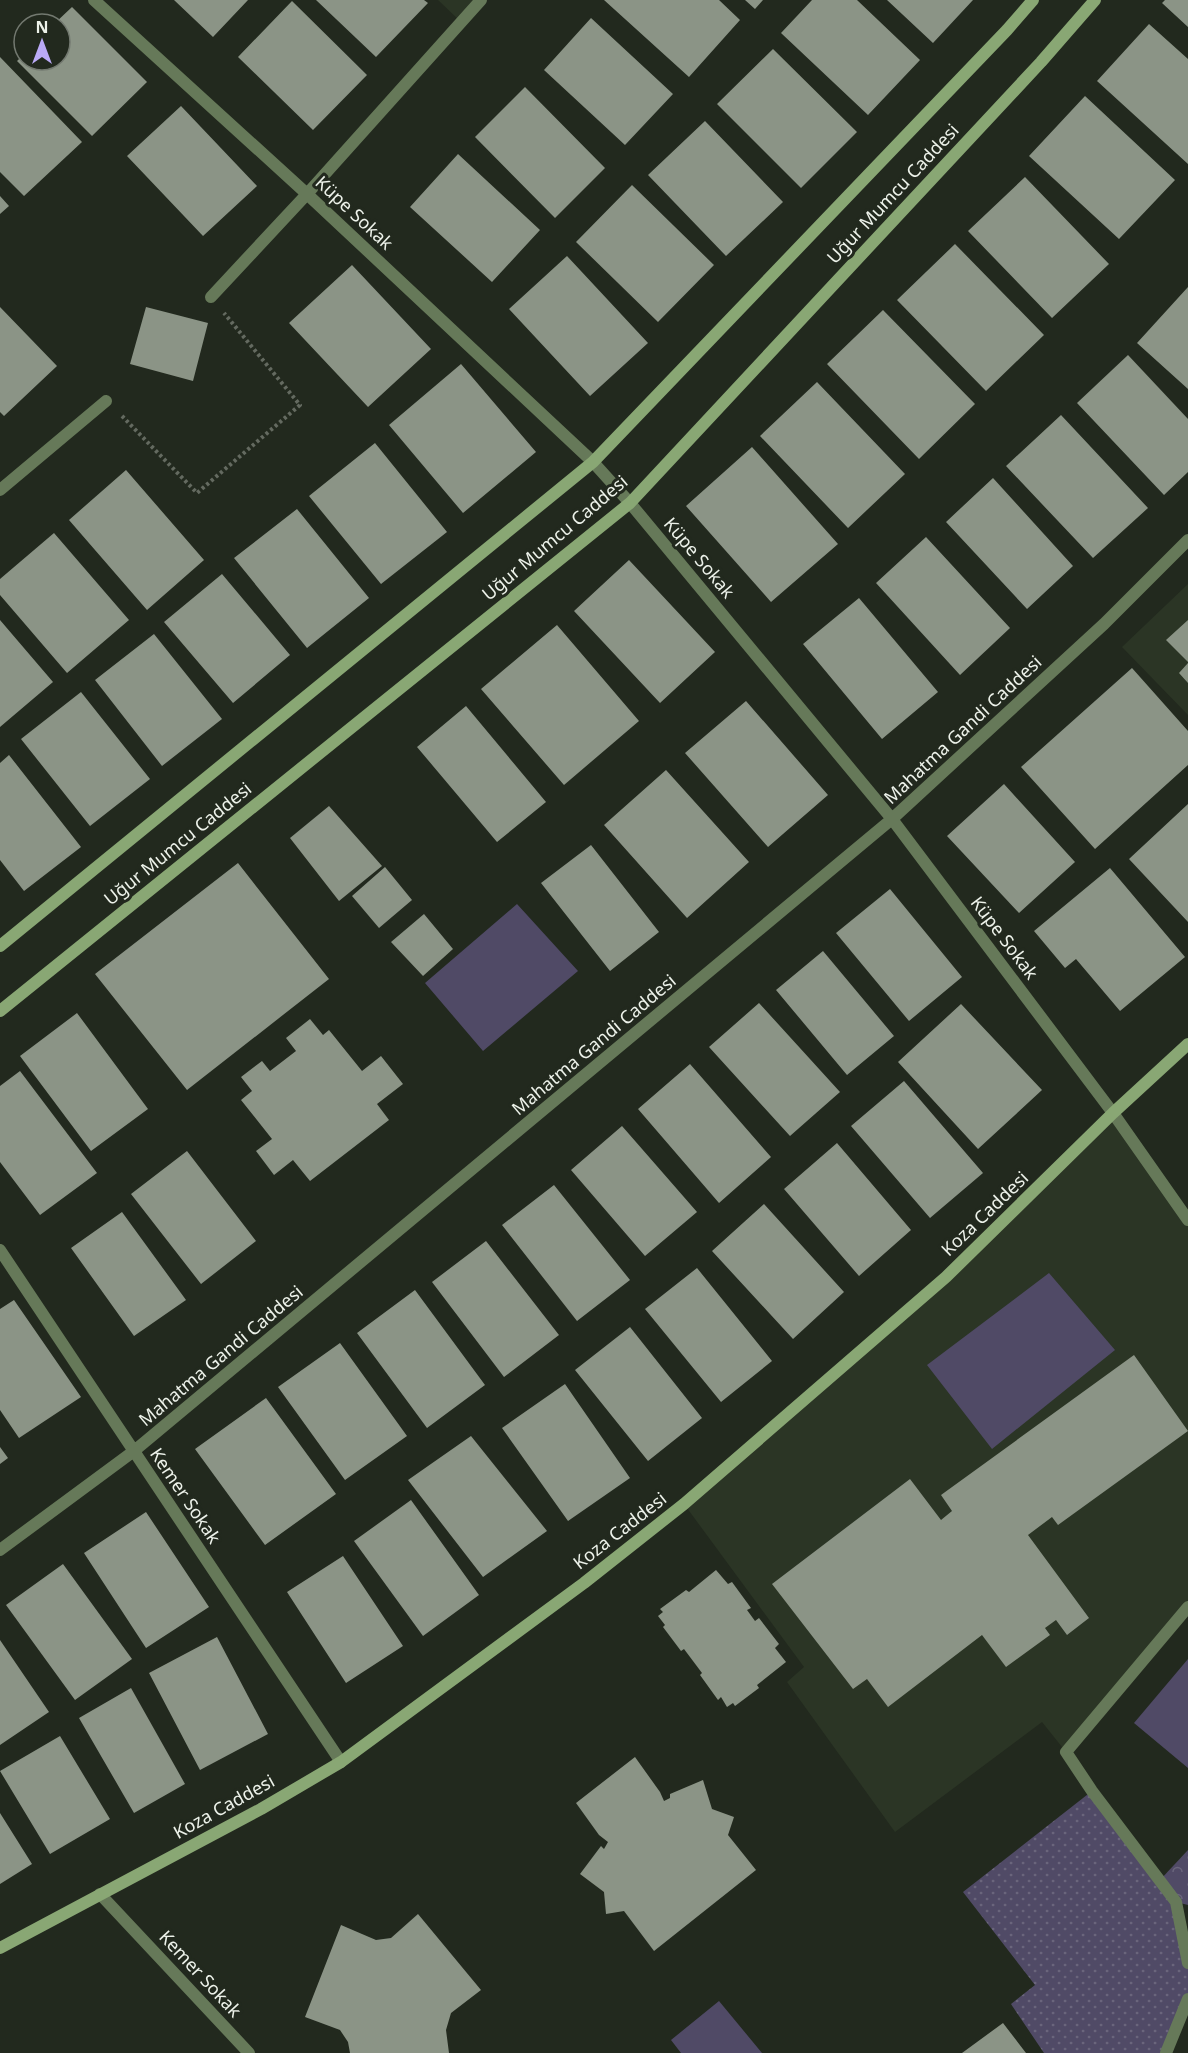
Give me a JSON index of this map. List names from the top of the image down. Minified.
{"streets":{"main road":["Uğur Mumcu Caddesi","Koza Caddesi"],"street":["Küpe Sokak","Mahatma Gandi Caddesi","Kemer Sokak"]},"crossings":[["Uğur Mumcu Caddesi","Küpe Sokak"],["Küpe Sokak","Mahatma Gandi Caddesi"],["Küpe Sokak","Koza Caddesi"],["Mahatma Gandi Caddesi","Kemer Sokak"],["Koza Caddesi","Kemer Sokak"]],"north":"top"}
